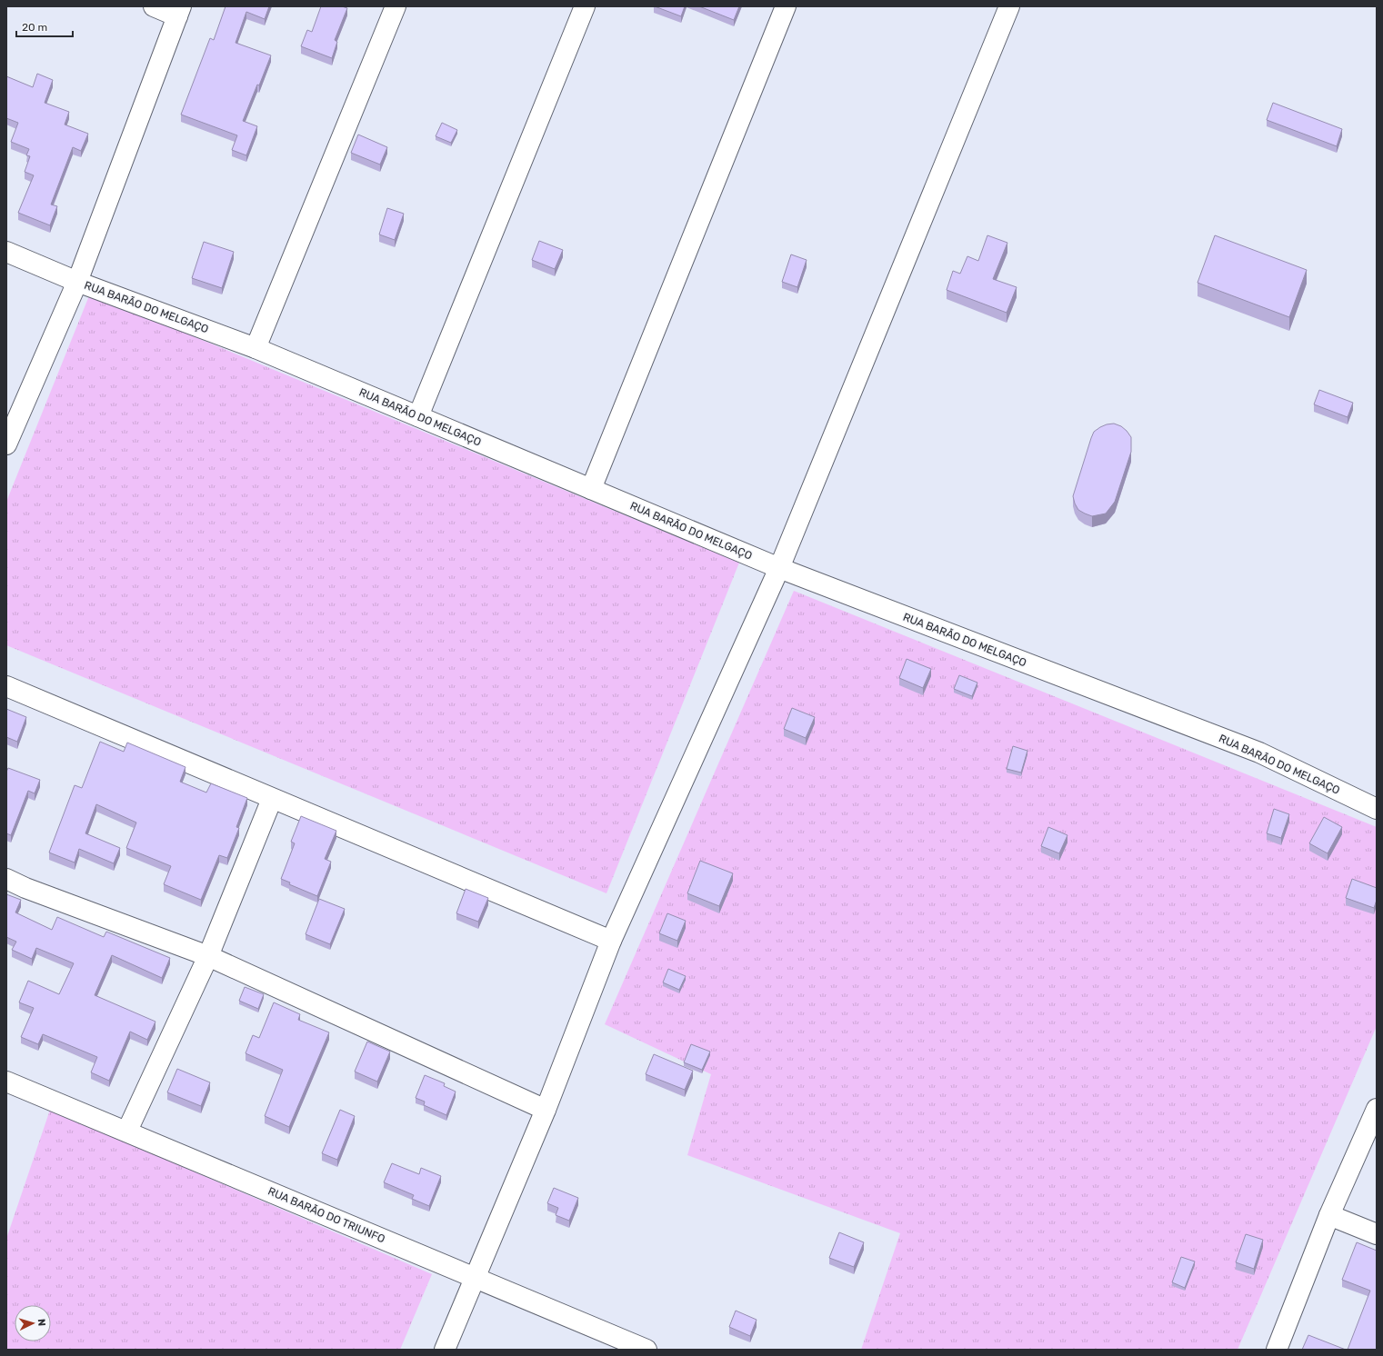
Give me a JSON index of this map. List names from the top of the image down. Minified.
{"streets":{"street":["RUA BARÃO DO MELGAÇO","RUA BARÃO DO TRIUNFO"]},"scale_bar":"20 m","north":"right"}
